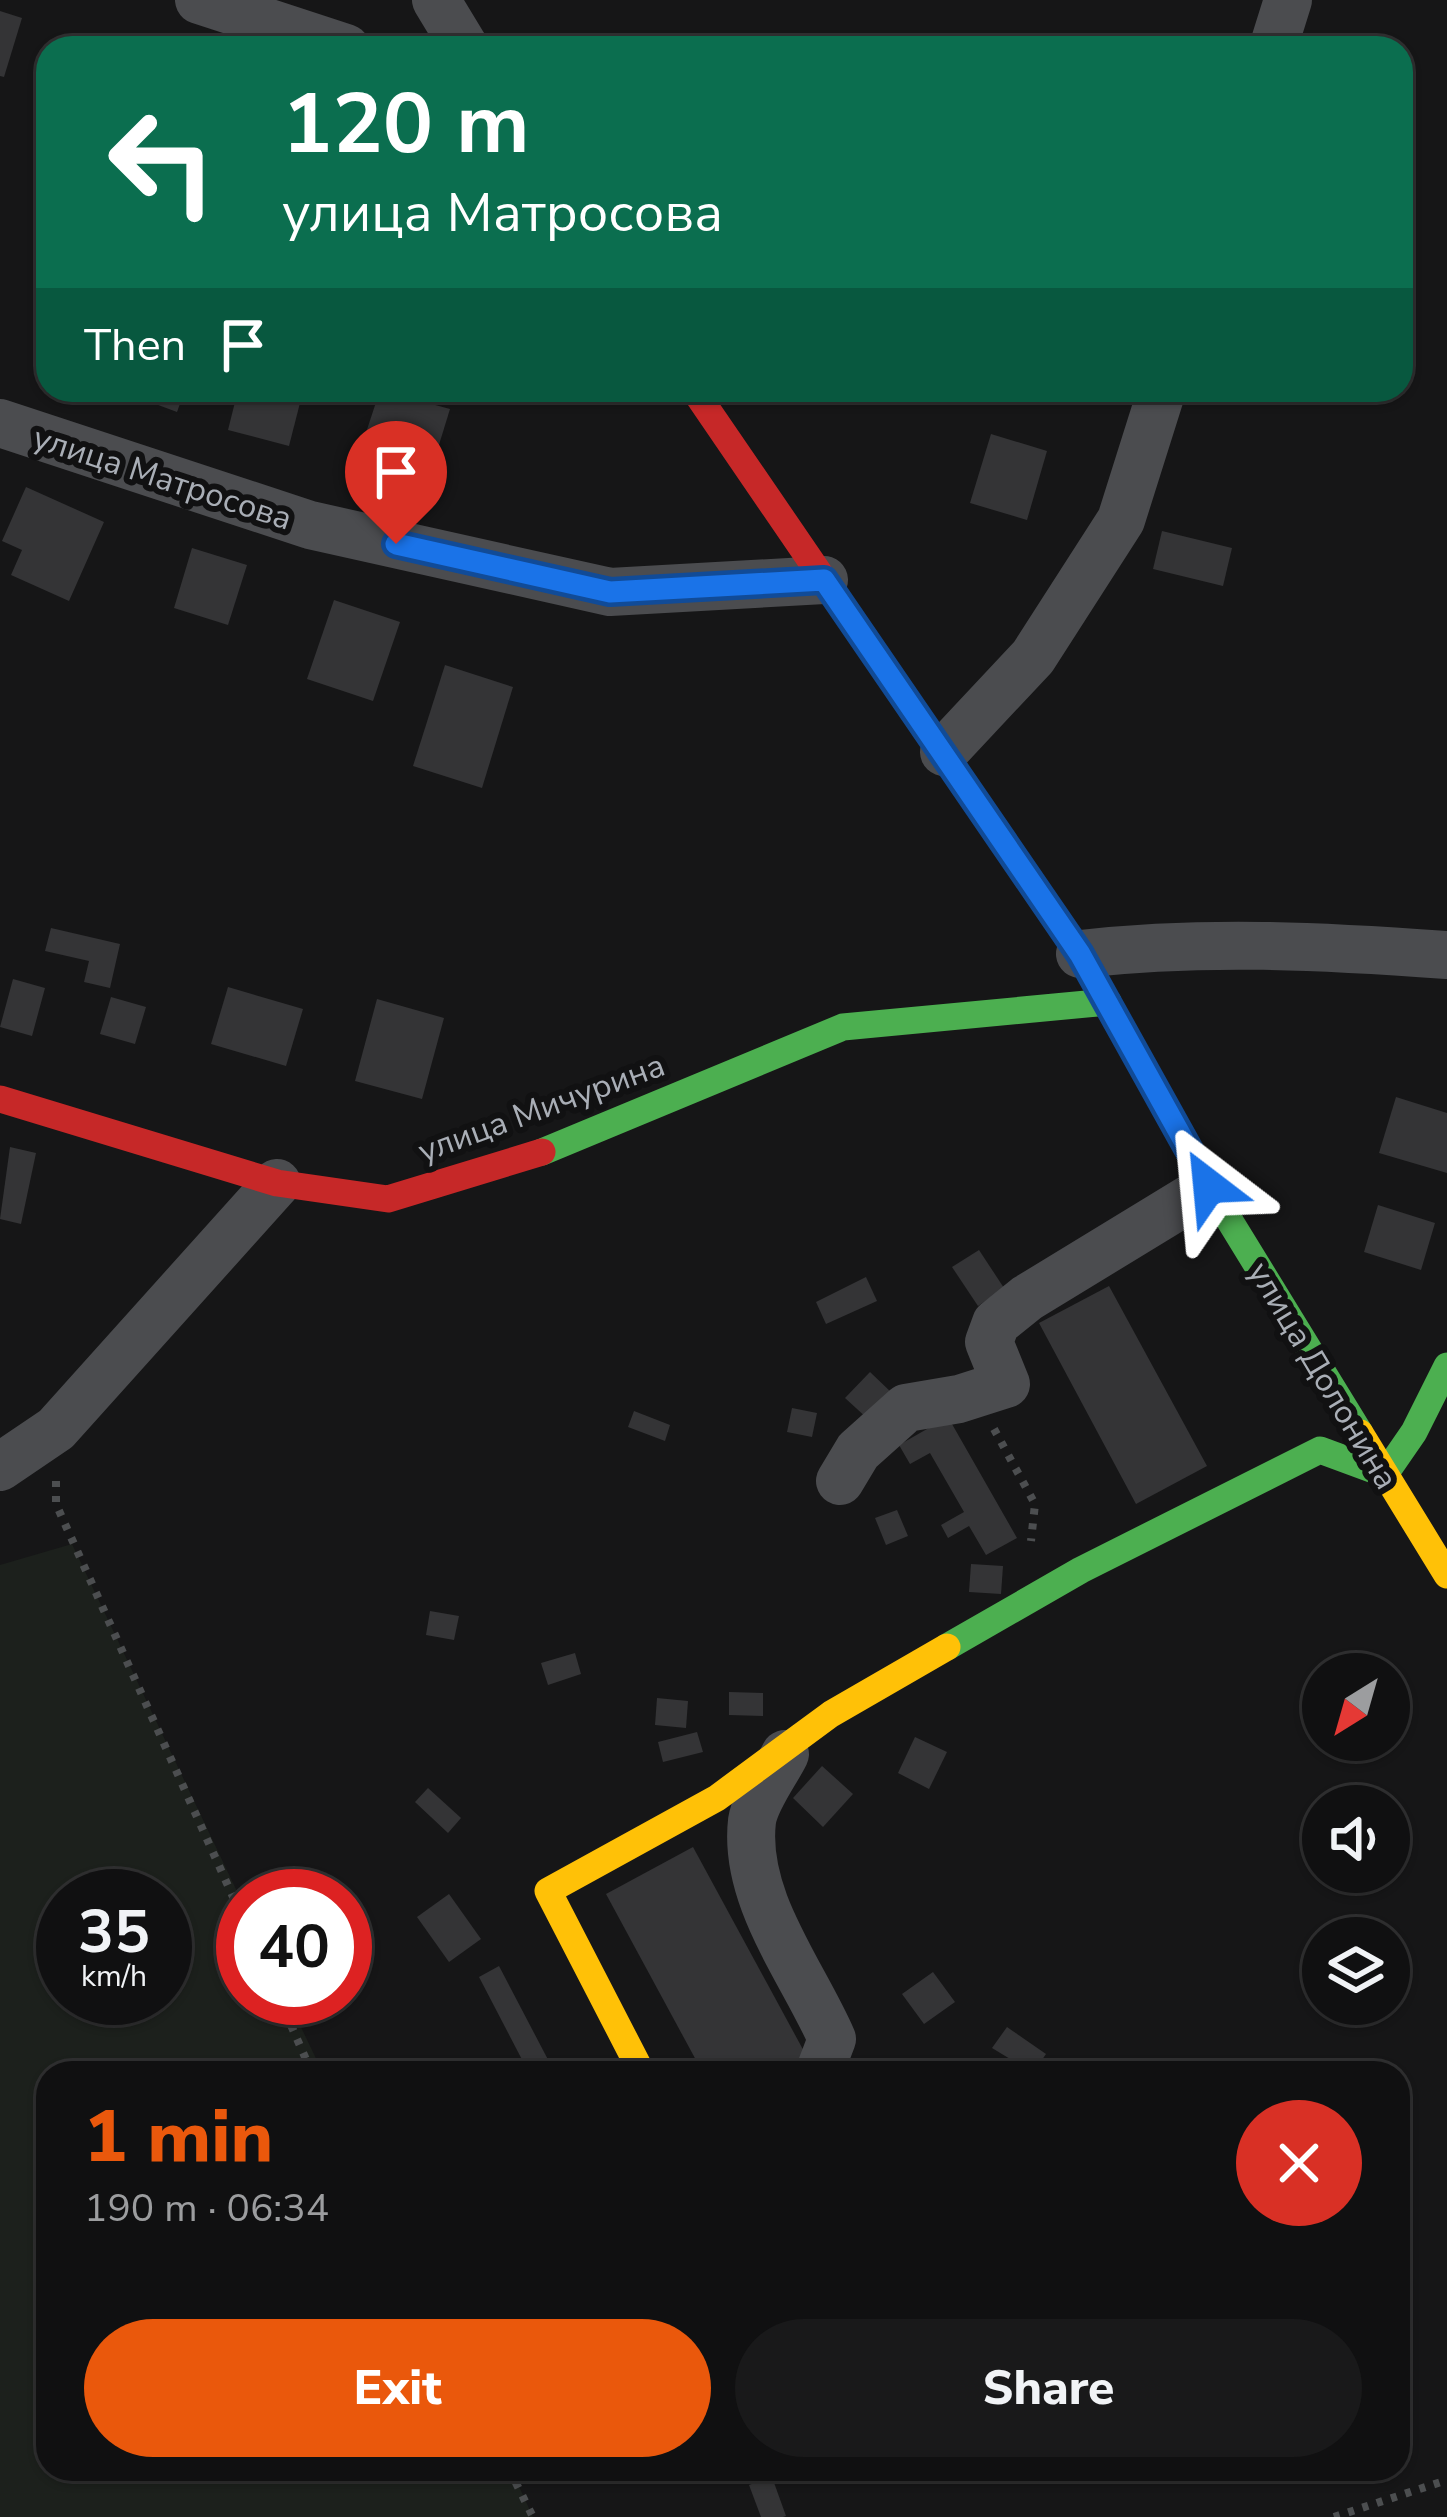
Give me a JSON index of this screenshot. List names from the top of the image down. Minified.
{"streets":{"street":["улица Матросова","улица Мичурина","улица Долонина"]},"crossings":[["улица Матросова","улица Долонина"],["улица Мичурина","улица Долонина"]],"north":"bottom left","page":{"turn":["120 m","улица Матросова"],"then":"Then","speed":"35 km/h","limit":"40","heading":["1 min","190 m · 06:34"],"buttons":["Exit","Share"]}}
